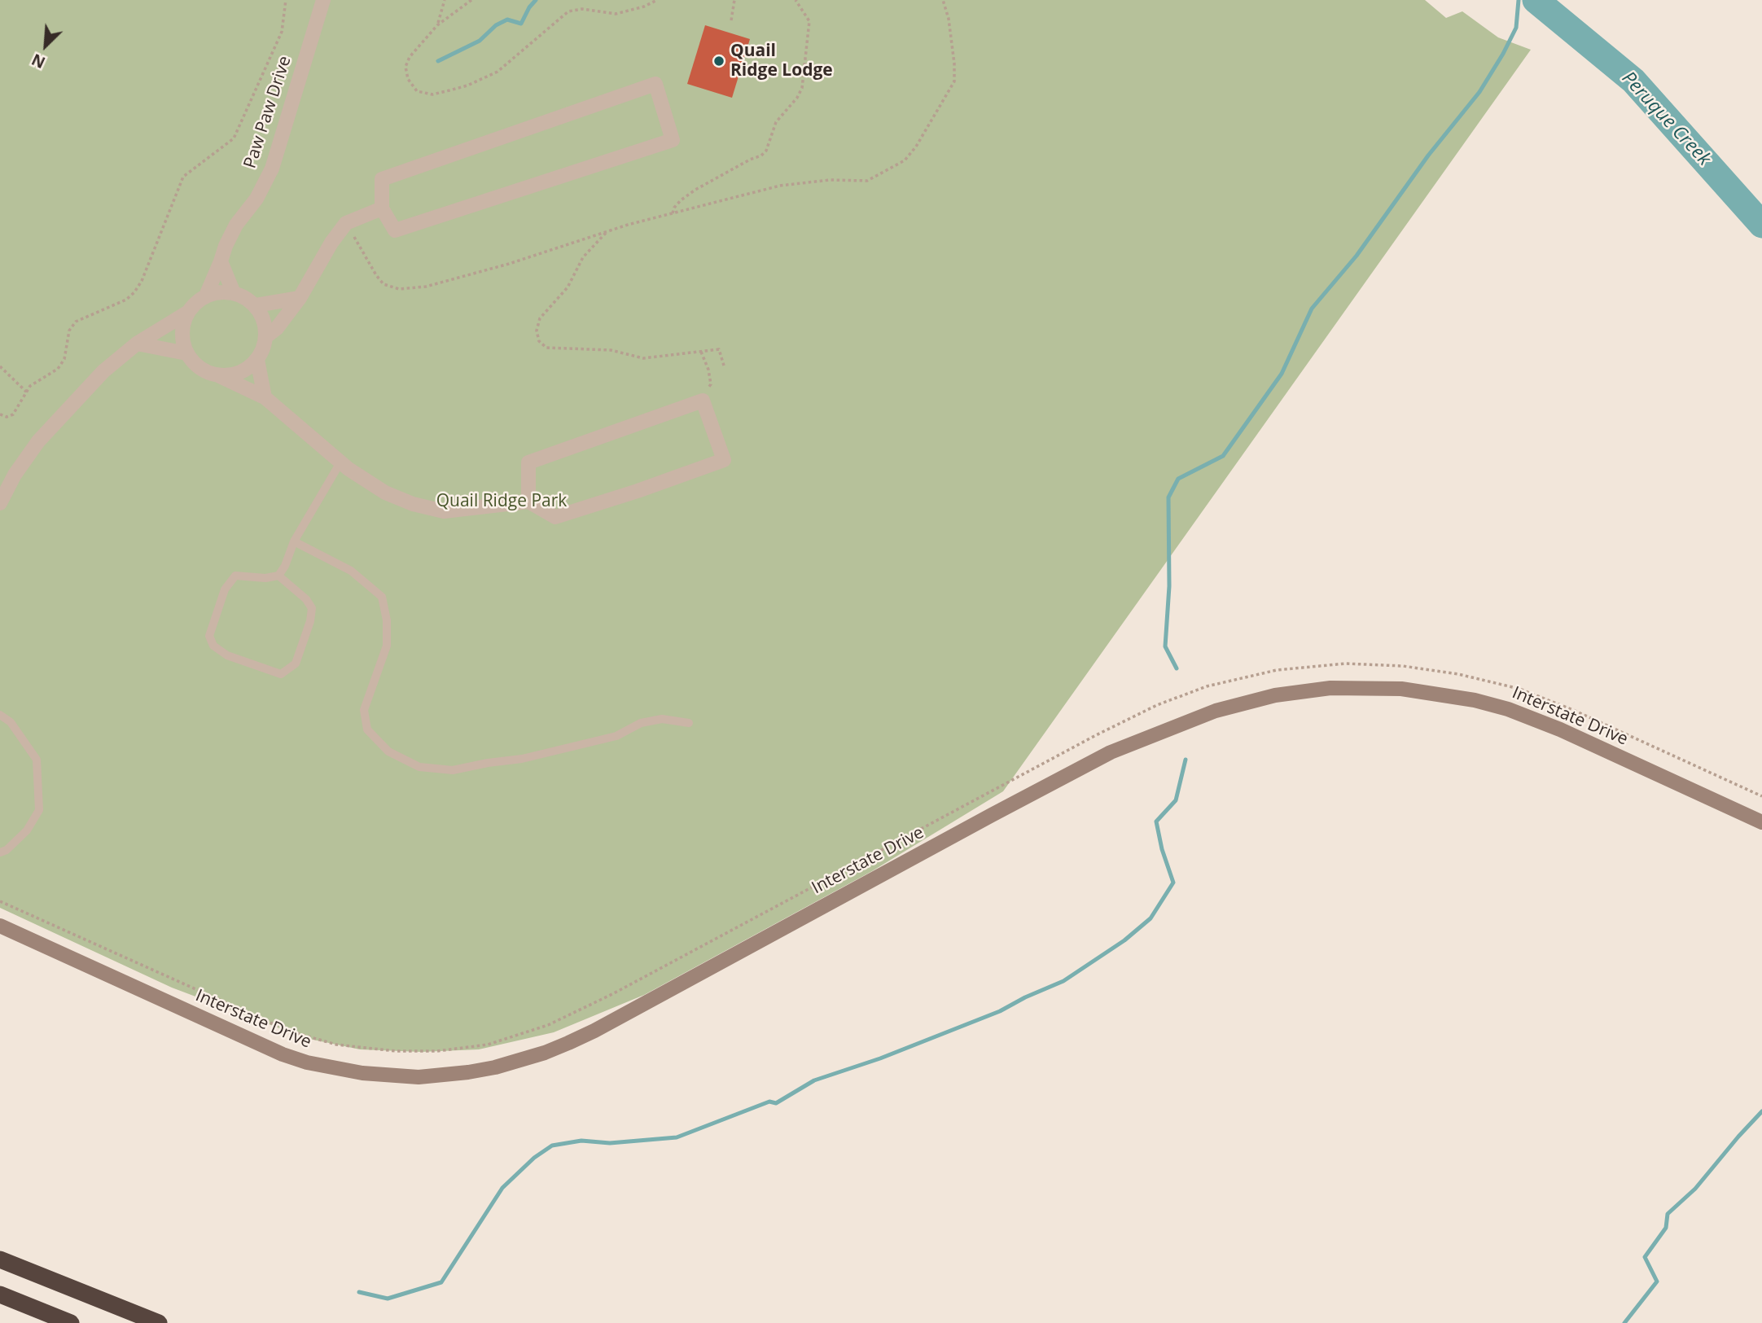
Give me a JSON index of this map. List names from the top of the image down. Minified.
{"streets":{"main road":["Interstate Drive"],"street":["Paw Paw Drive"]},"water":["Peruque Creek"],"parks":["Quail Ridge Park"],"places":["Quail Ridge Lodge"],"north":"bottom left"}
